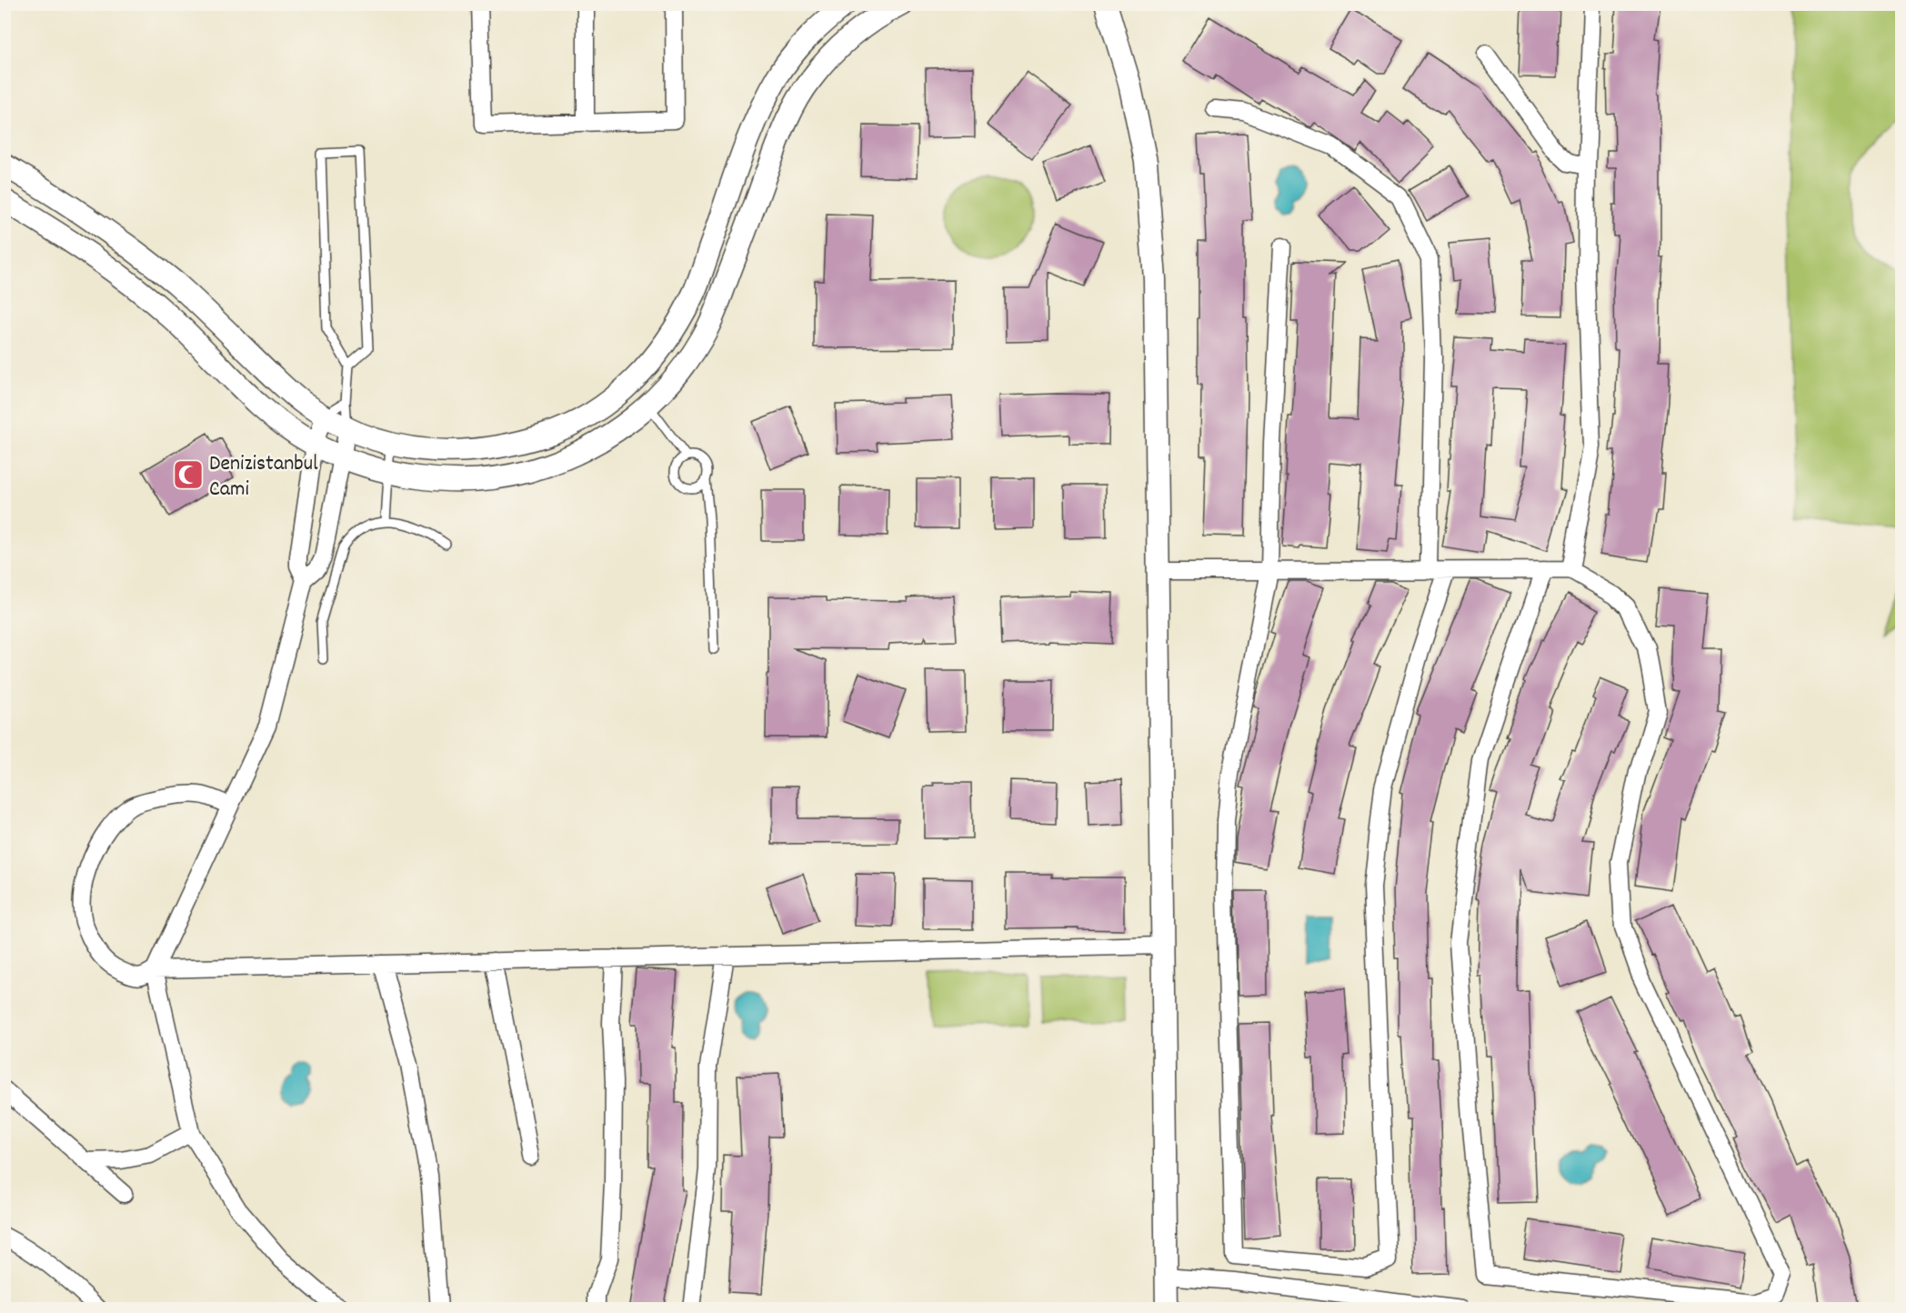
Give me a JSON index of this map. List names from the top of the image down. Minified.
{"places":{"mosque":["Denizistanbul Cami"]}}
